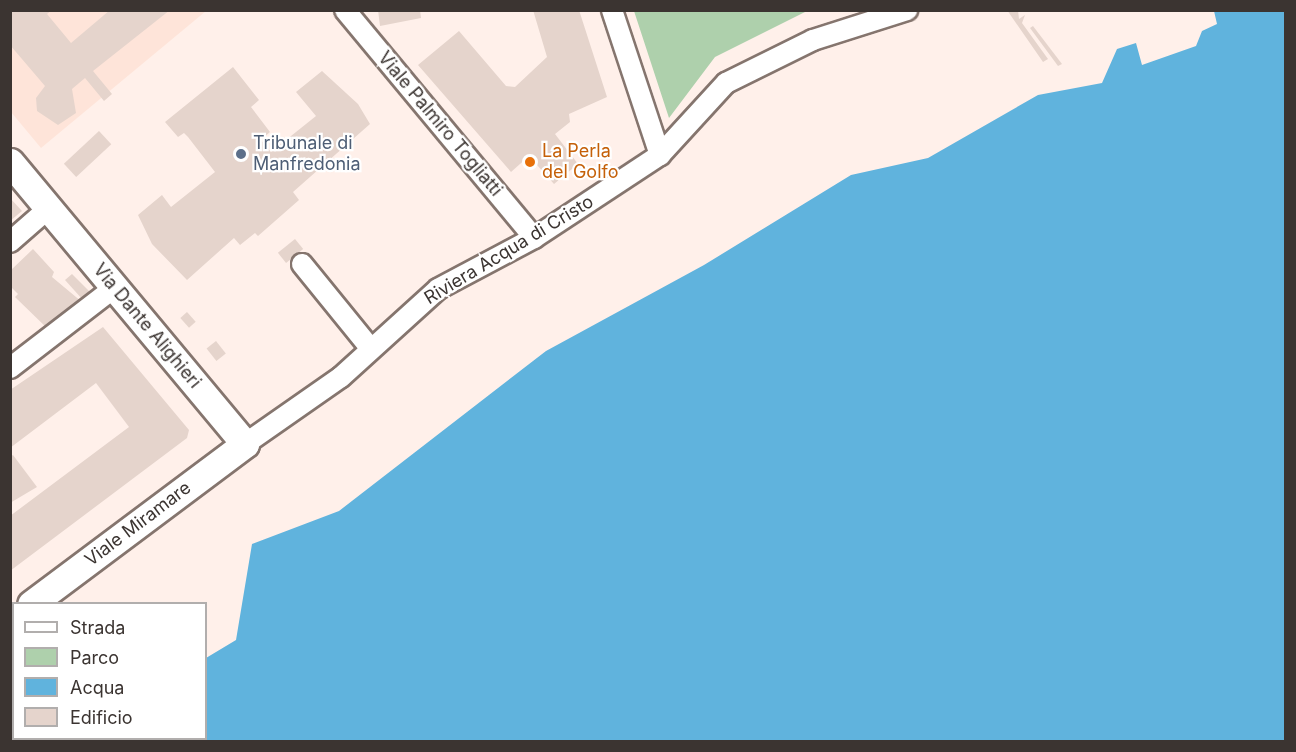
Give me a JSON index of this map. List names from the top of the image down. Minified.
{"streets":{"street":["Viale Palmiro Togliatti","Riviera Acqua di Cristo","Via Dante Alighieri","Viale Miramare"]},"crossings":[["Viale Palmiro Togliatti","Riviera Acqua di Cristo"],["Riviera Acqua di Cristo","Via Dante Alighieri"],["Riviera Acqua di Cristo","Viale Miramare"],["Via Dante Alighieri","Viale Miramare"]],"places":["Tribunale di Manfredonia","La Perla del Golfo"],"legend":["Strada","Parco","Acqua","Edificio"]}
